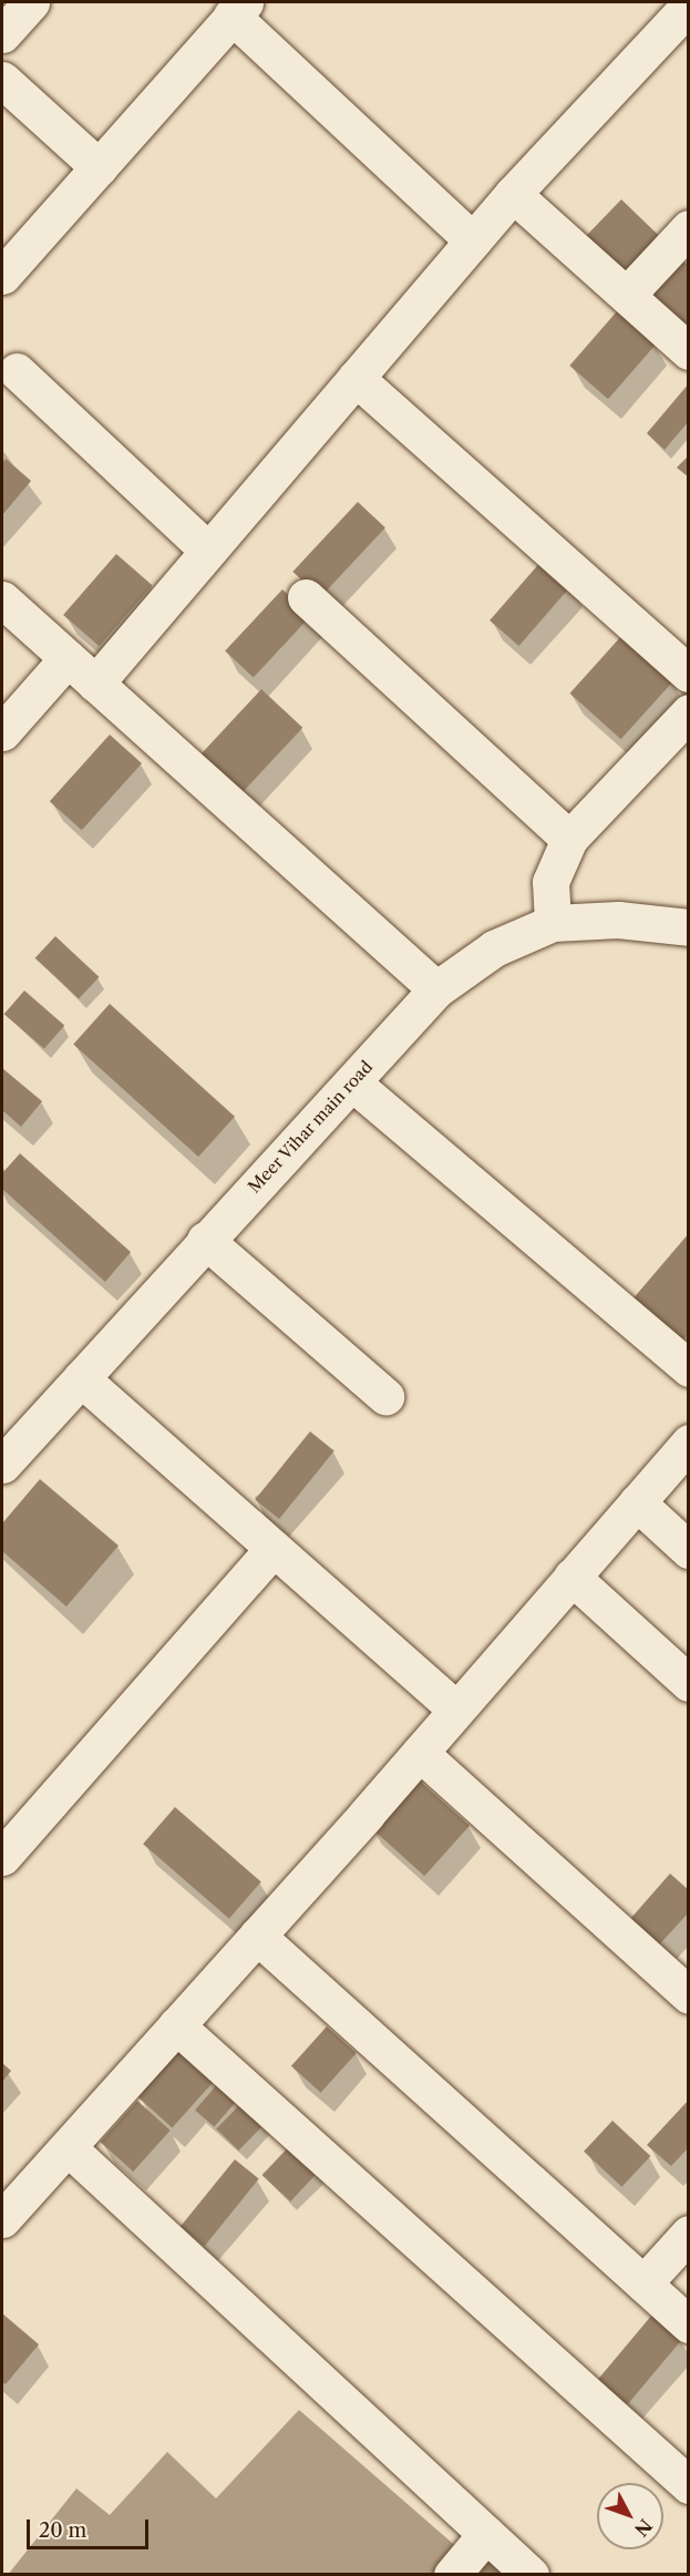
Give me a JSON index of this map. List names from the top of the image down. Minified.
{"streets":{"street":["Meer Vihar main road"]},"scale_bar":"20 m","north":"bottom right"}
